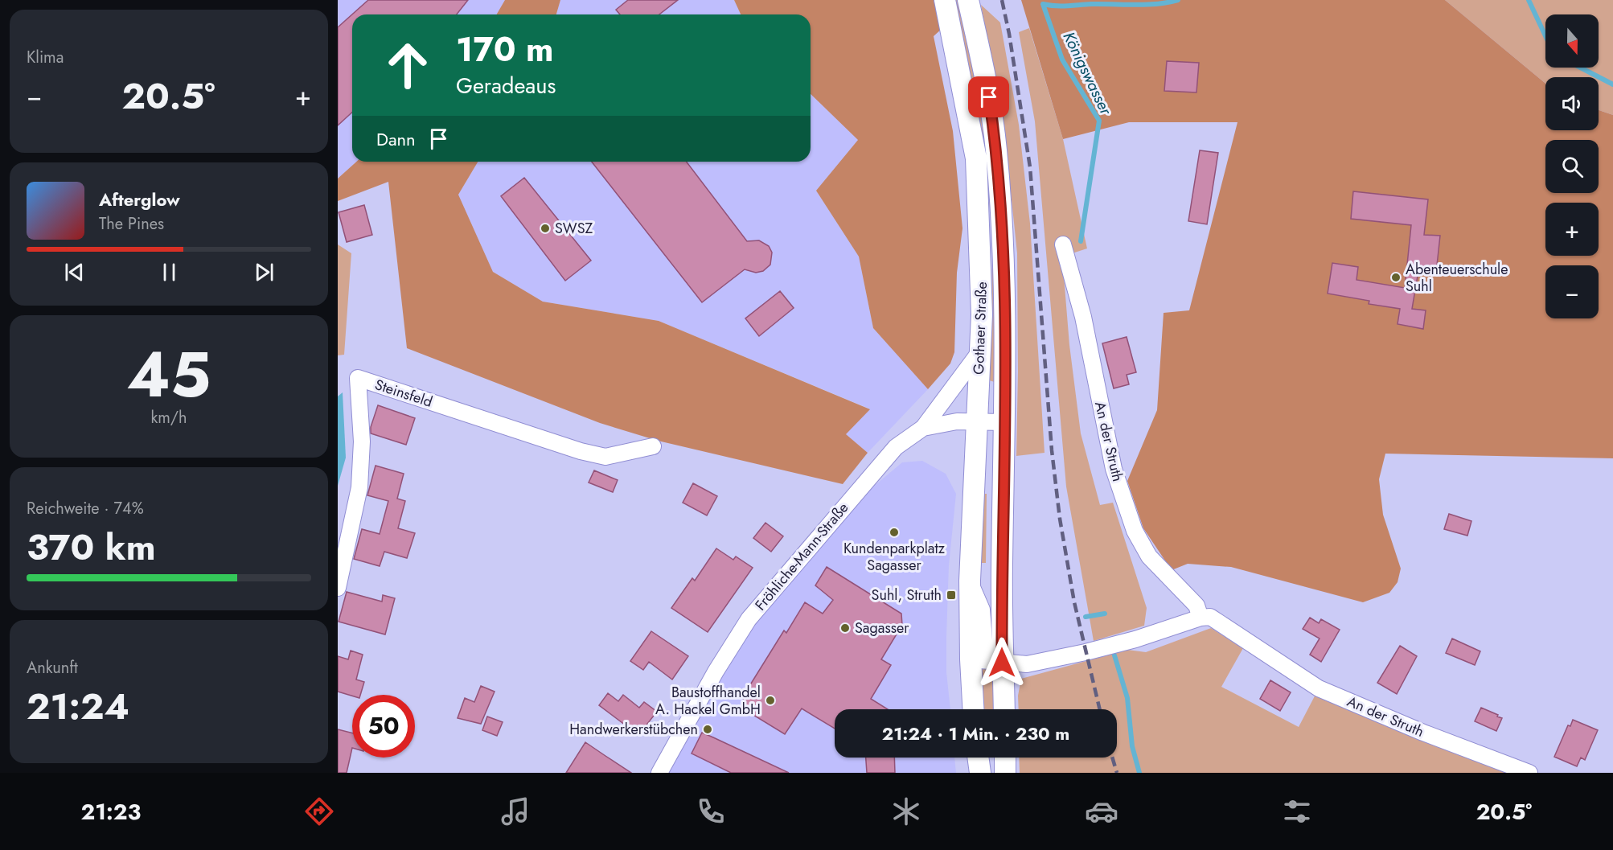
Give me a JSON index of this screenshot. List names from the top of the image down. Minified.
{"streets":{"main road":["Gothaer Straße"],"street":["Steinsfeld","An der Struth","Fröhliche-Mann-Straße"]},"crossings":[["Gothaer Straße","Fröhliche-Mann-Straße"]],"water":["Königswasser"],"places":{"other":["SWSZ","Abenteuerschule Suhl","Kundenparkplatz Sagasser","Sagasser","Baustoffhandel A. Hackel GmbH","Handwerkerstübchen"],"transit":["Suhl, Struth"]},"north":"bottom","page":{"tile":["Klima",["45","km/h"],["Reichweite · 74%","370 km"],["Ankunft","21:24"]],"map_buttons":["+","−"],"turn":["170 m","Geradeaus"],"heat":["−","20.5°","+"],"then":"Dann","song":["Afterglow","The Pines"],"limit":"50","trip":"21:24 · 1 Min. · 230 m","tabs":["21:23","20.5°"]}}
